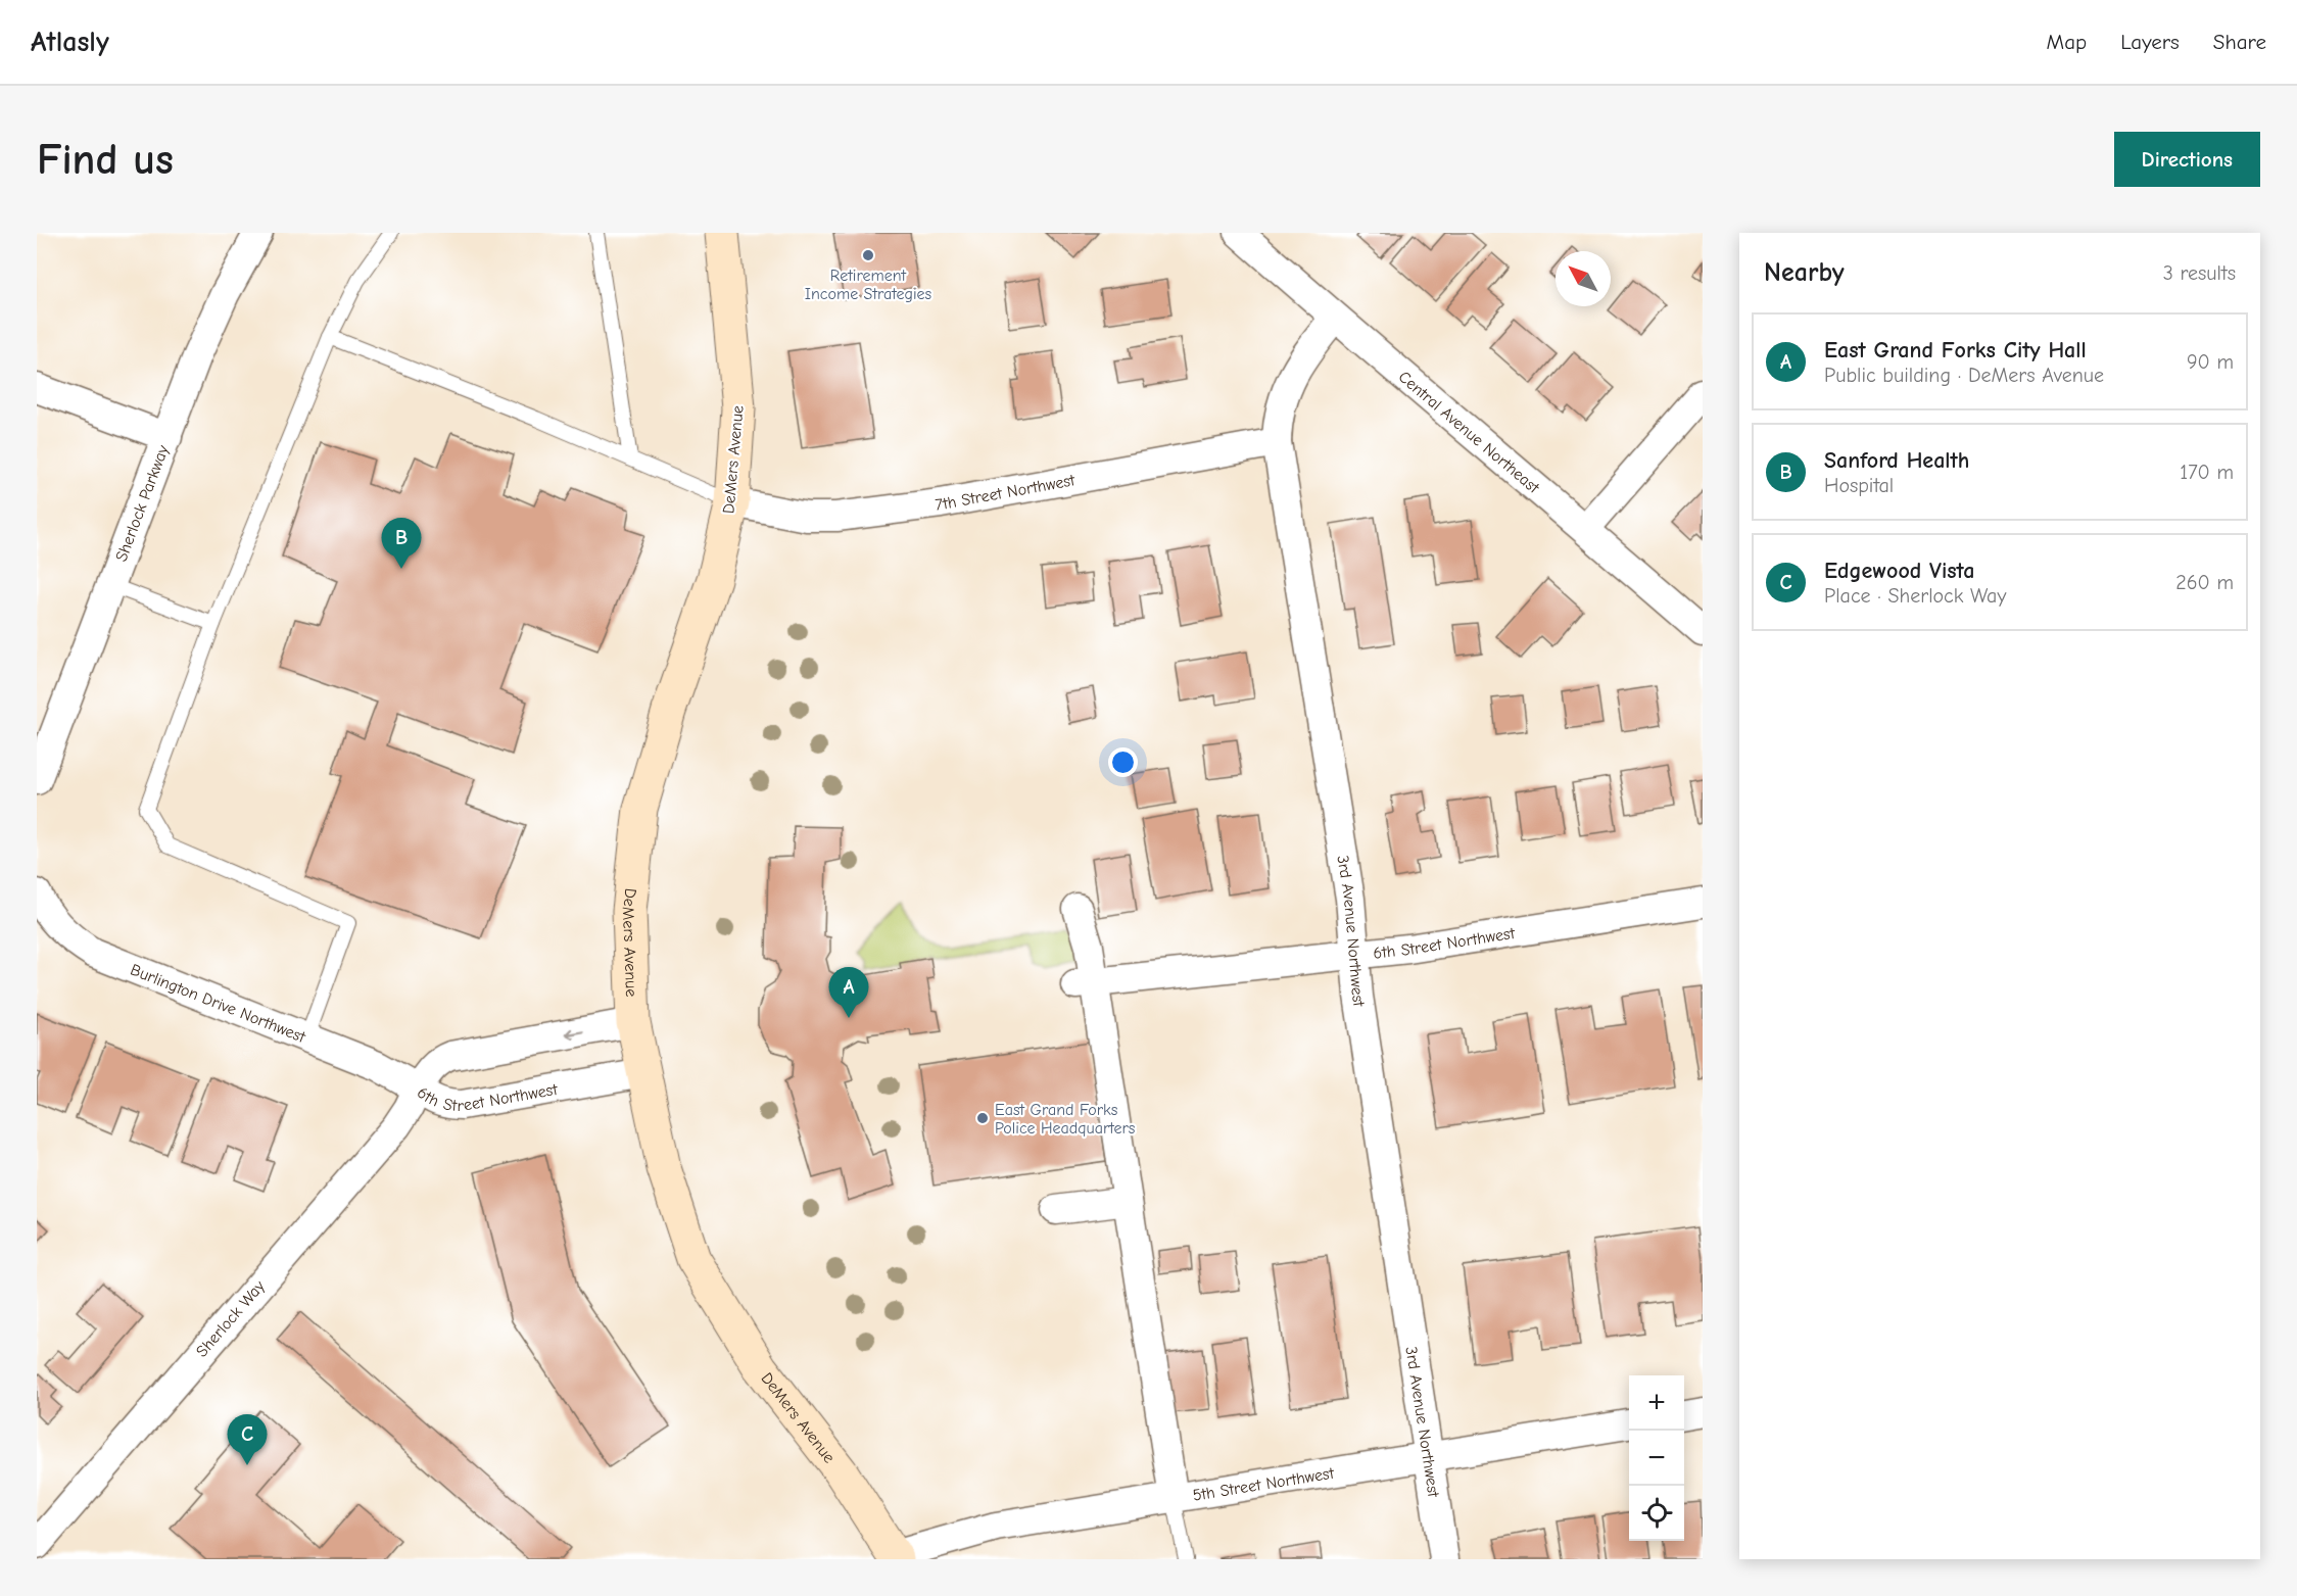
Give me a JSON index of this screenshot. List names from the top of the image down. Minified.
{"streets":{"main road":["DeMers Avenue"],"street":["Central Avenue Northeast","7th Street Northwest","Sherlock Parkway","3rd Avenue Northwest","6th Street Northwest","Burlington Drive Northwest","Sherlock Way","5th Street Northwest"]},"crossings":[["Central Avenue Northeast","3rd Avenue Northwest"],["DeMers Avenue","7th Street Northwest"],["DeMers Avenue","6th Street Northwest"],["DeMers Avenue","5th Street Northwest"],["7th Street Northwest","3rd Avenue Northwest"],["3rd Avenue Northwest","6th Street Northwest"],["3rd Avenue Northwest","5th Street Northwest"],["6th Street Northwest","Burlington Drive Northwest"],["6th Street Northwest","Sherlock Way"],["Burlington Drive Northwest","Sherlock Way"]],"places":["Retirement Income Strategies","East Grand Forks Police Headquarters"],"north":"top left","page":{"header":"Atlasly","nav":["Map","Layers","Share"],"buttons":"Directions","title":"Find us","heading":["Nearby","3 results"],"list":[{"mark":"A","name":"East Grand Forks City Hall","note":"Public building · DeMers Avenue","value":"90 m"},{"mark":"B","name":"Sanford Health","note":"Hospital","value":"170 m"},{"mark":"C","name":"Edgewood Vista","note":"Place · Sherlock Way","value":"260 m"}],"pins":["B","A","C"],"map_buttons":["+","−"]}}
